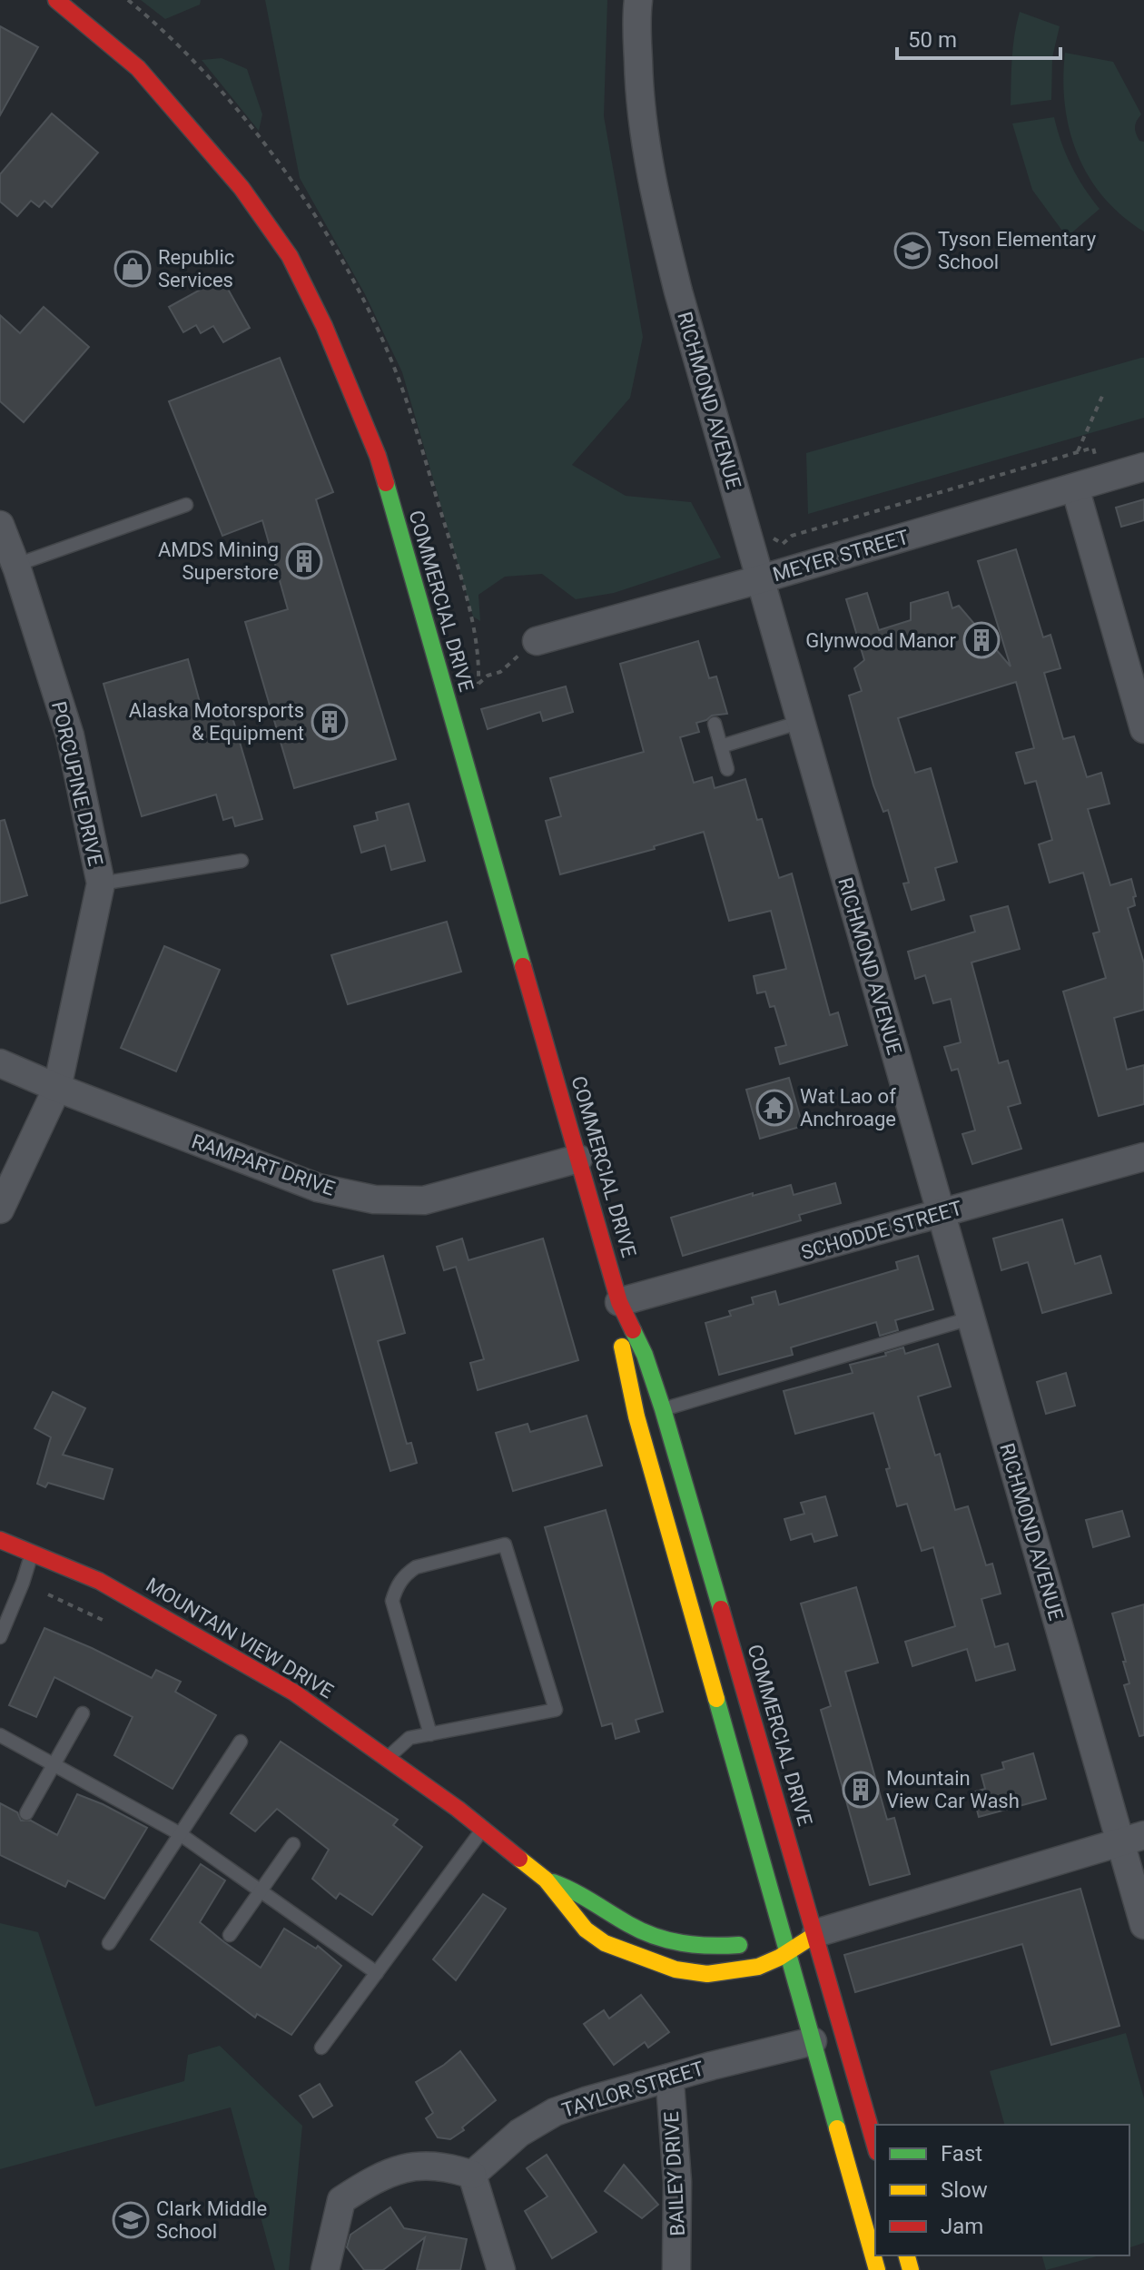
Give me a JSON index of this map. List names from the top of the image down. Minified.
{"streets":{"main road":["COMMERCIAL DRIVE","MOUNTAIN VIEW DRIVE"],"street":["RICHMOND AVENUE","MEYER STREET","PORCUPINE DRIVE","RAMPART DRIVE","SCHODDE STREET","TAYLOR STREET","BAILEY DRIVE"]},"crossings":[["RICHMOND AVENUE","MEYER STREET"],["RICHMOND AVENUE","SCHODDE STREET"],["COMMERCIAL DRIVE","RAMPART DRIVE"],["COMMERCIAL DRIVE","SCHODDE STREET"],["COMMERCIAL DRIVE","MOUNTAIN VIEW DRIVE"],["PORCUPINE DRIVE","RAMPART DRIVE"],["TAYLOR STREET","BAILEY DRIVE"]],"places":{"school or university":["Tyson Elementary School","Clark Middle School"],"shop":["Republic Services"],"building":["AMDS Mining Superstore","Glynwood Manor","Alaska Motorsports & Equipment","Mountain View Car Wash"],"temple":["Wat Lao of Anchroage"]},"legend":["Fast","Slow","Jam"],"scale_bar":"50 m"}
